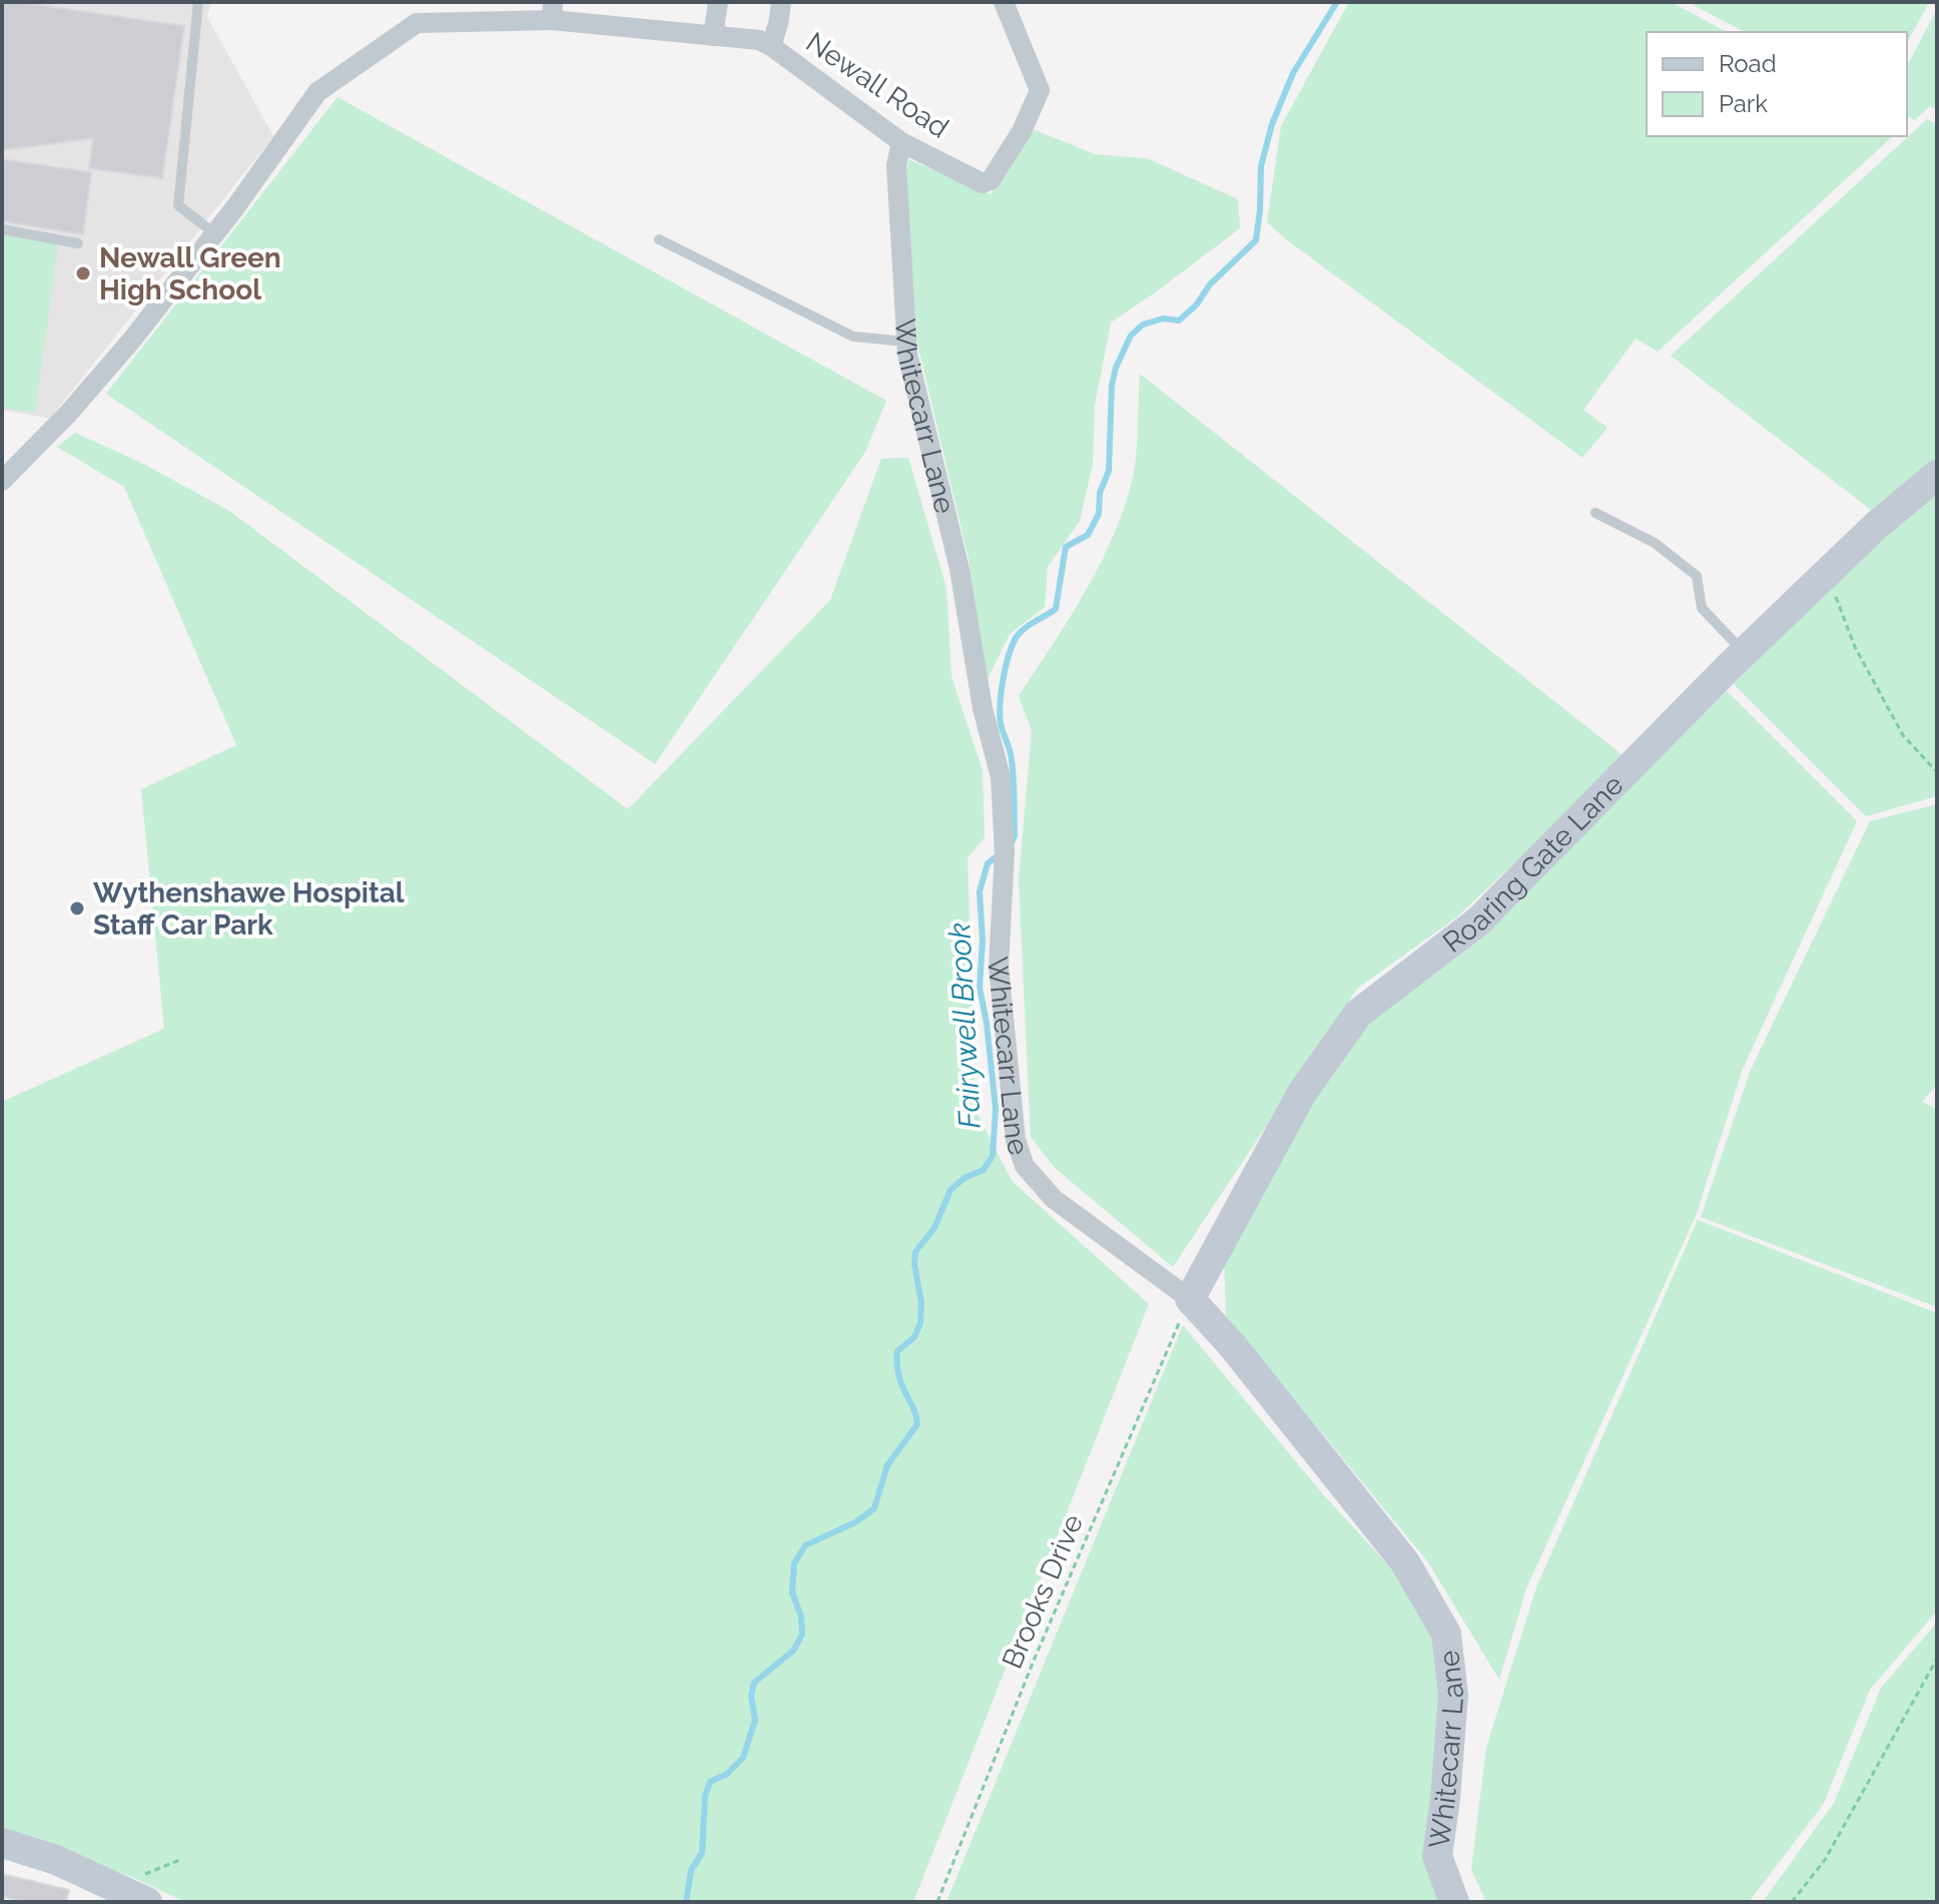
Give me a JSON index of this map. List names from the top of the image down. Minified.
{"streets":{"street":["Newall Road","Whitecarr Lane","Roaring Gate Lane"],"path":["Brooks Drive"]},"crossings":[["Newall Road","Whitecarr Lane"],["Whitecarr Lane","Roaring Gate Lane"],["Whitecarr Lane","Brooks Drive"],["Roaring Gate Lane","Brooks Drive"]],"water":["Fairywell Brook"],"places":["Newall Green High School","Wythenshawe Hospital Staff Car Park"],"legend":["Road","Park"]}
